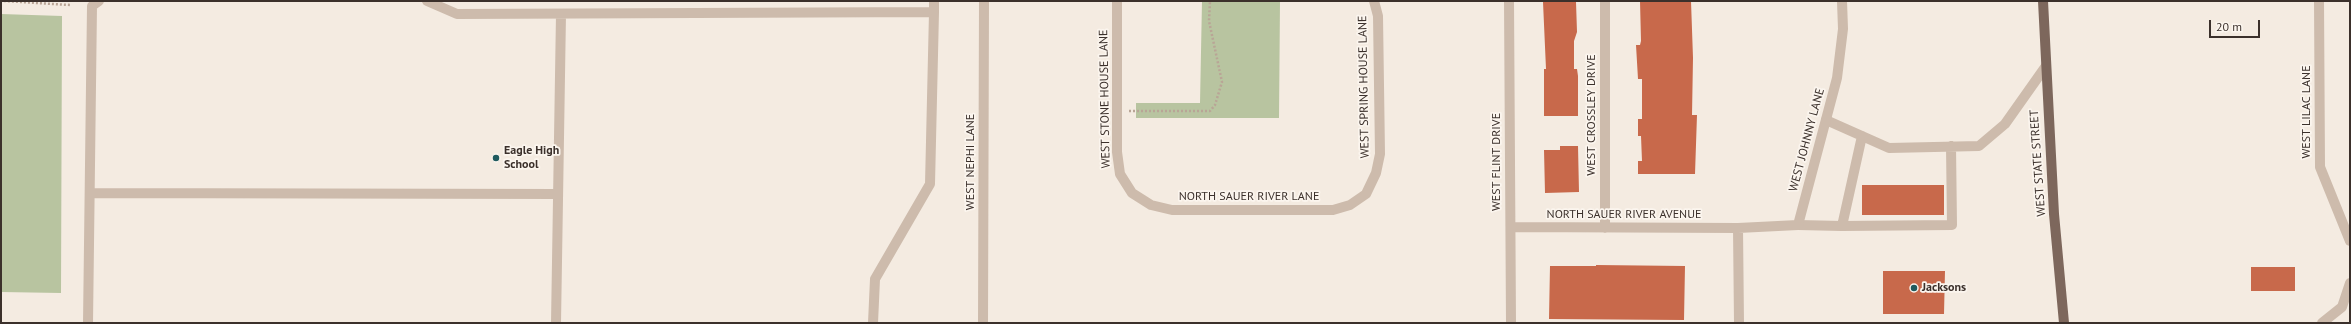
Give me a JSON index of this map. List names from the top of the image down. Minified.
{"streets":{"main road":["WEST STATE STREET"],"street":["WEST SPRING HOUSE LANE","WEST STONE HOUSE LANE","WEST LILAC LANE","WEST CROSSLEY DRIVE","WEST JOHNNY LANE","WEST NEPHI LANE","WEST FLINT DRIVE","NORTH SAUER RIVER LANE","NORTH SAUER RIVER AVENUE"]},"crossings":[["WEST SPRING HOUSE LANE","NORTH SAUER RIVER LANE"],["WEST STONE HOUSE LANE","NORTH SAUER RIVER LANE"],["WEST CROSSLEY DRIVE","NORTH SAUER RIVER AVENUE"],["WEST FLINT DRIVE","NORTH SAUER RIVER AVENUE"]],"places":["Eagle High School","Jacksons"],"scale_bar":"20 m"}
